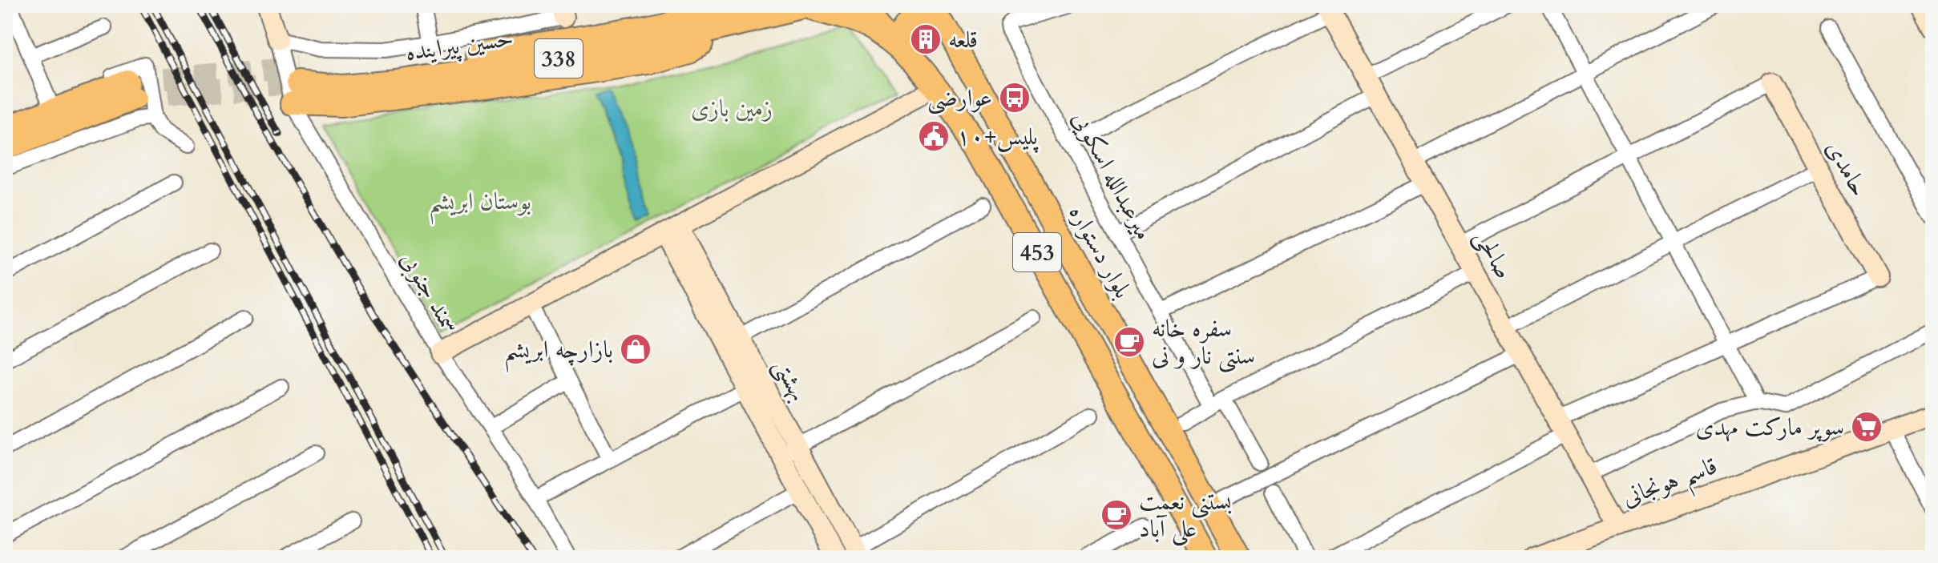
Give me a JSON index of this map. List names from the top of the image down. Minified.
{"streets":{"main road":["حسین پیراینده","338","بلوار دستواره","453"],"street":["حامدی","میرعبدالله اسکویی","صالحی","سمند جنوبی","بهشتی","قاسم هونجانی"]},"crossings":[["حسین پیراینده","453"],["حسین پیراینده","سمند جنوبی"],["صالحی","قاسم هونجانی"]],"parks":["زمین بازی","بوستان ابریشم"],"places":{"building":["قلعه"],"bus stop":["عوارضی"],"public building":["پلیس+۱۰"],"cafe":["سفره خانه سنتی نار و نی","بستنی نعمت علی آباد"],"shop":["بازارچه ابریشم"],"supermarket":["سوپر مارکت مهدی"]}}
